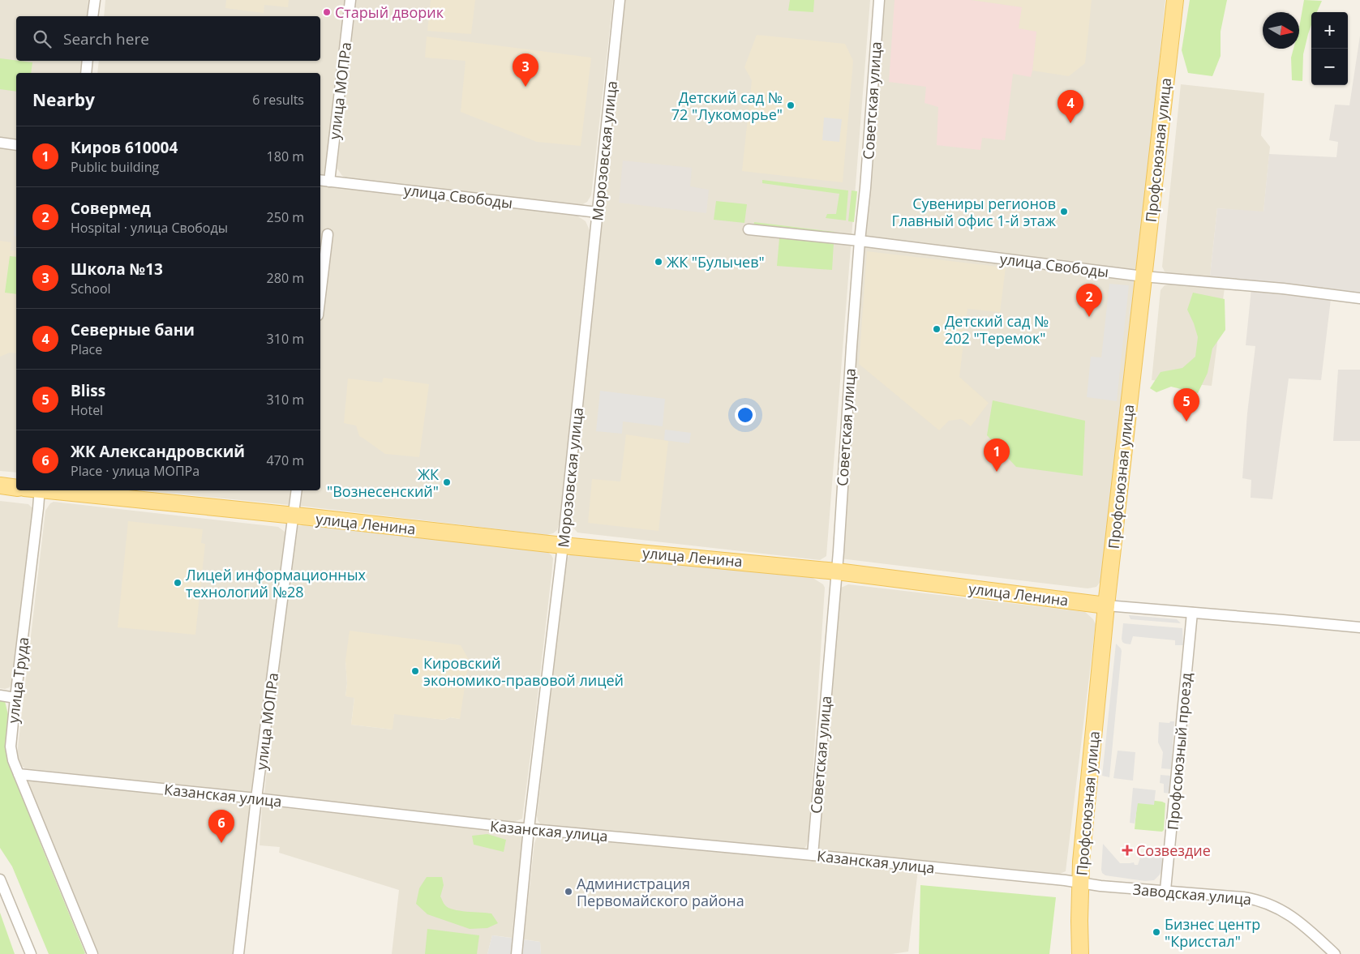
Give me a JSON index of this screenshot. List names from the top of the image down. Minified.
{"streets":{"main road":["Профсоюзная улица","улица Ленина"],"street":["улица МОПРа","Советская улица","Морозовская улица","улица Свободы","улица Труда","Профсоюзный проезд","Казанская улица","Заводская улица"]},"crossings":[["улица МОПРа","улица Свободы"],["улица МОПРа","улица Ленина"],["улица МОПРа","Казанская улица"],["Советская улица","улица Свободы"],["Советская улица","улица Ленина"],["Советская улица","Казанская улица"],["Профсоюзная улица","улица Свободы"],["Профсоюзная улица","улица Ленина"],["Профсоюзная улица","Казанская улица"],["Профсоюзная улица","Заводская улица"],["Морозовская улица","улица Свободы"],["Морозовская улица","улица Ленина"],["Морозовская улица","Казанская улица"],["улица Ленина","Профсоюзный проезд"],["улица Труда","Казанская улица"],["Профсоюзный проезд","Заводская улица"],["Казанская улица","Заводская улица"]],"places":{"other":["Старый дворик","Детский сад № 72 \"Лукоморье\"","Сувениры регионов Главный офис 1-й этаж","ЖК \"Булычев\"","Детский сад № 202 \"Теремок\"","ЖК \"Вознесенский\"","Лицей информационных технологий №28","Кировский экономико-правовой лицей","Администрация Первомайского района","Бизнес центр \"Крисстал\""],"health":["Созвездие"]},"north":"right","page":{"map_buttons":["+","−"],"search":"Search here","pins":["3","4","2","5","1","6"],"heading":["Nearby","6 results"],"list":[{"mark":"1","name":"Киров 610004","note":"Public building","value":"180 m"},{"mark":"2","name":"Совермед","note":"Hospital · улица Свободы","value":"250 m"},{"mark":"3","name":"Школа №13","note":"School","value":"280 m"},{"mark":"4","name":"Северные бани","note":"Place","value":"310 m"},{"mark":"5","name":"Bliss","note":"Hotel","value":"310 m"},{"mark":"6","name":"ЖК Александровский","note":"Place · улица МОПРа","value":"470 m"}]}}
